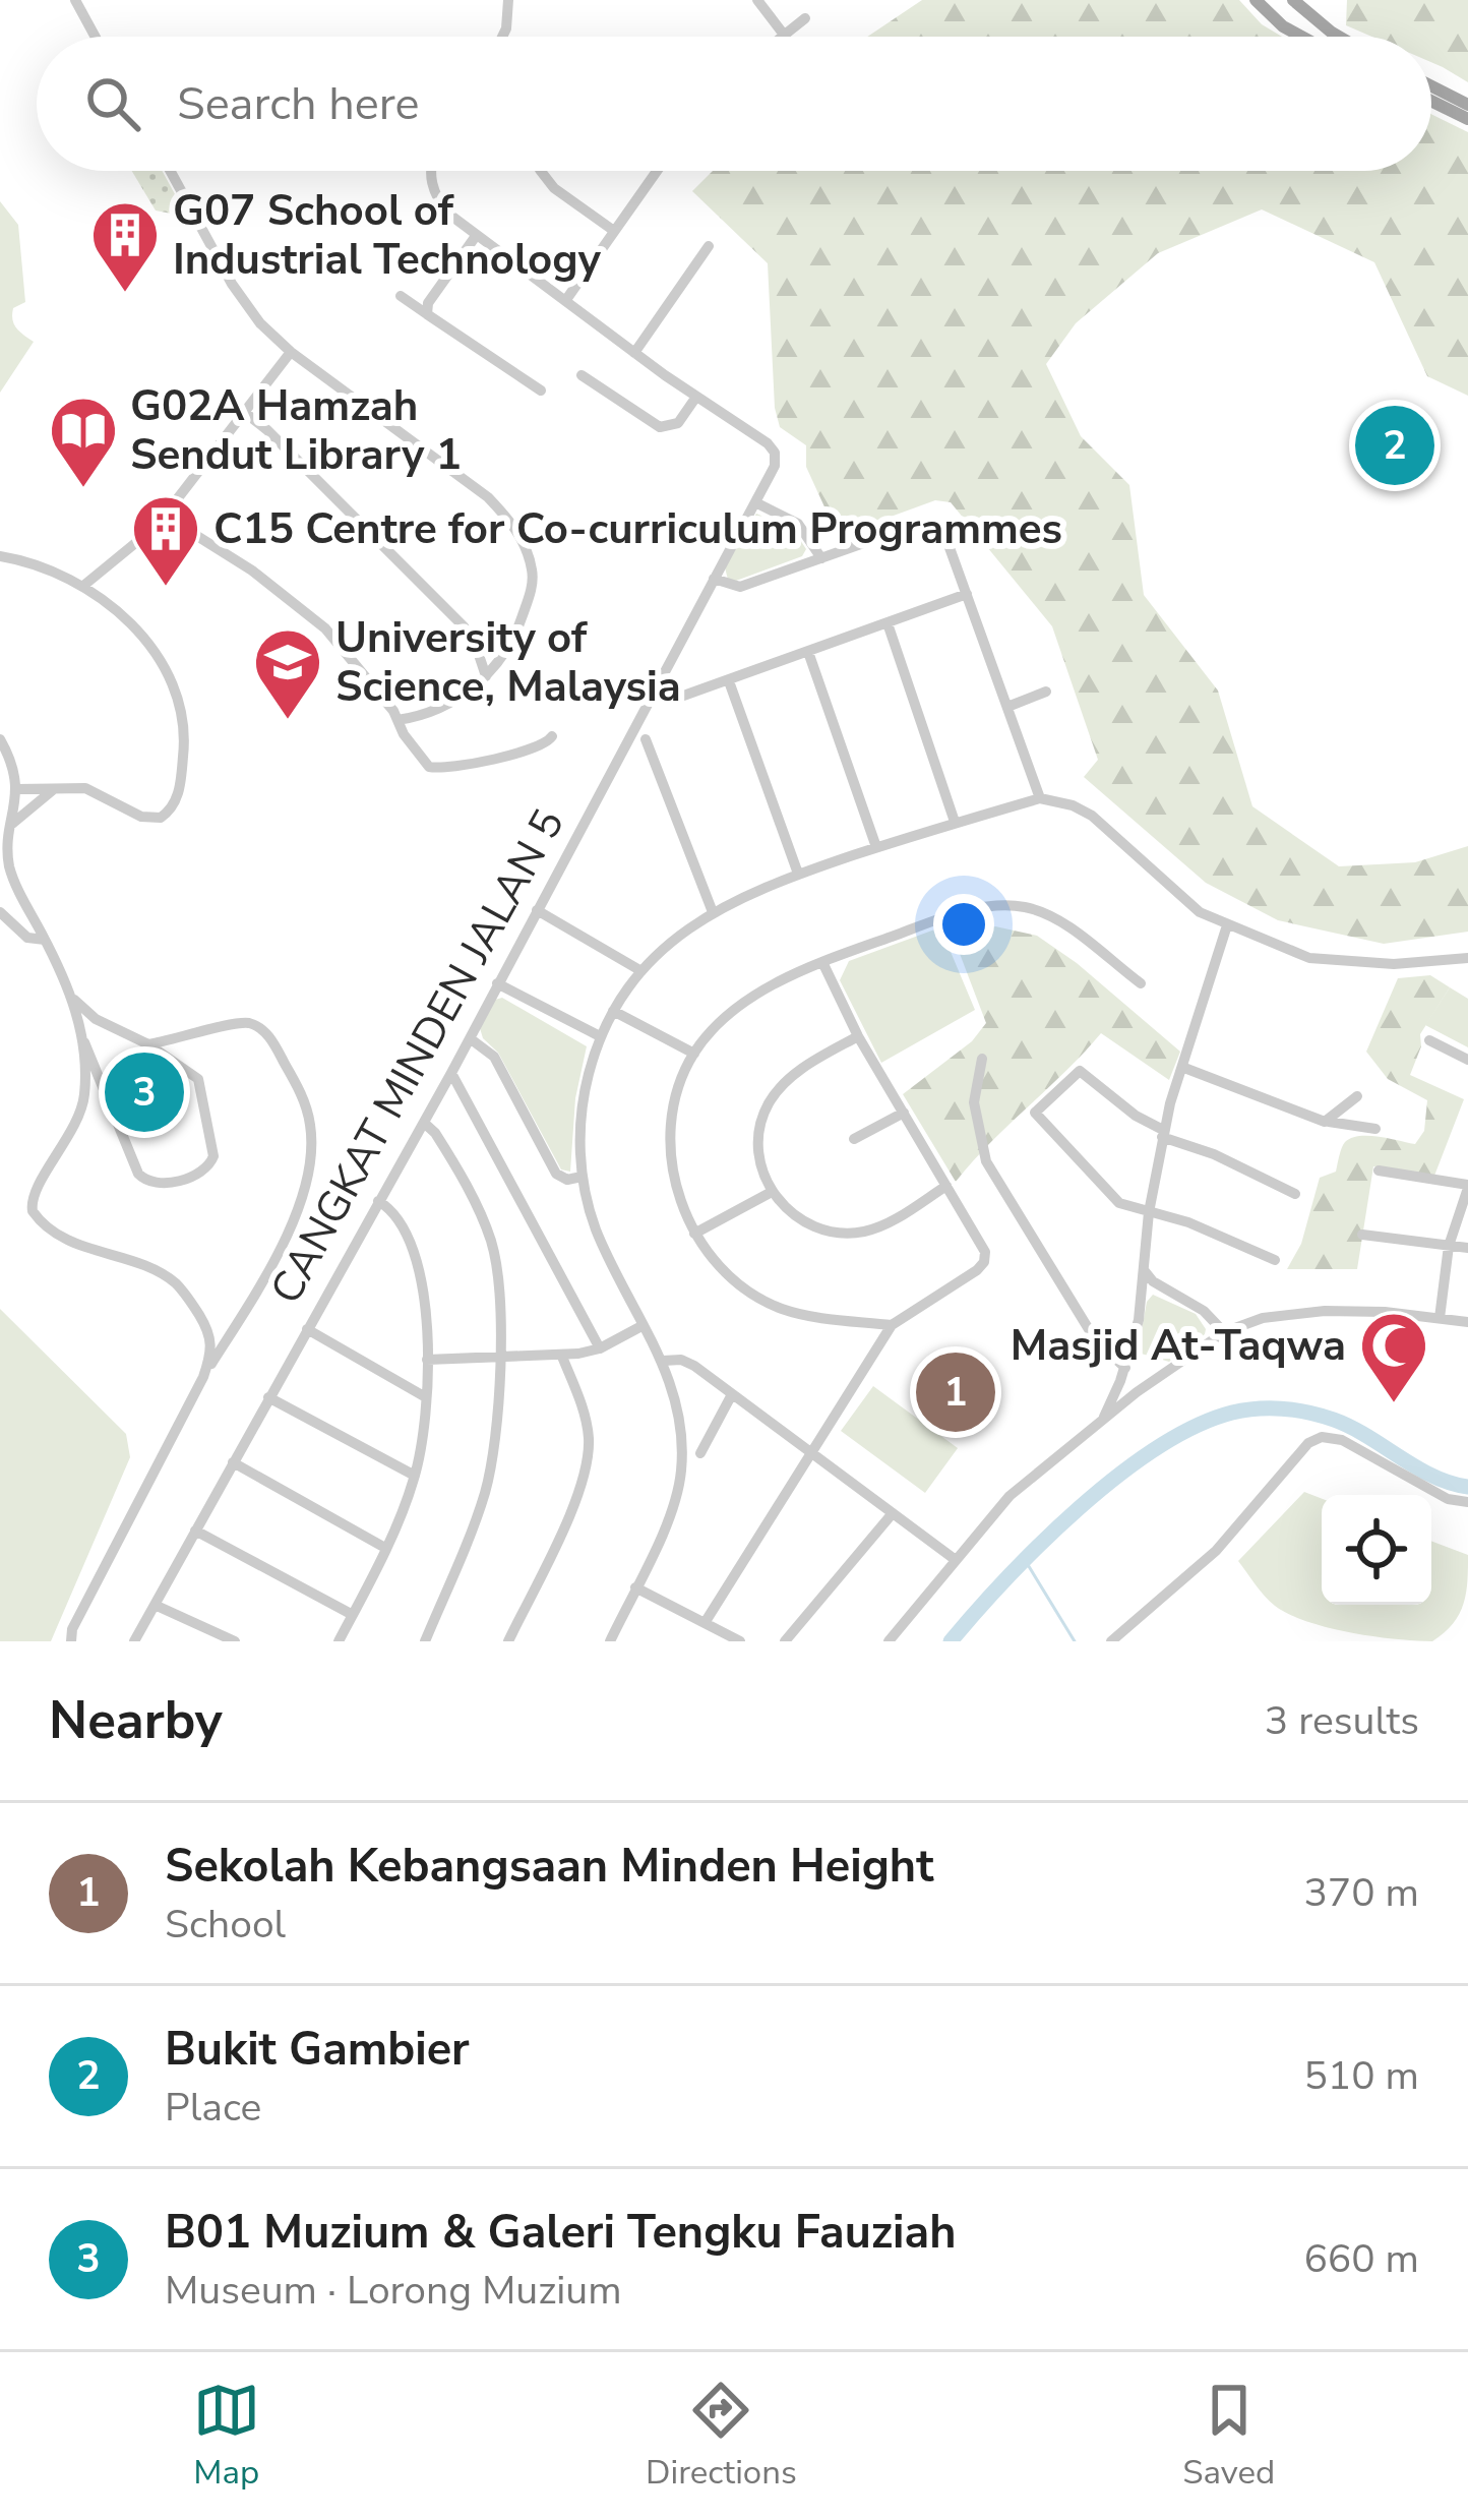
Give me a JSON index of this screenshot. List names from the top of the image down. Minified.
{"streets":{"street":["CANGKAT MINDEN JALAN 5"]},"places":{"building":["G07 School of Industrial Technology","C15 Centre for Co-curriculum Programmes"],"library":["G02A Hamzah Sendut Library 1"],"school or university":["University of Science, Malaysia"],"mosque":["Masjid At-Taqwa"]},"page":{"search":"Search here","pins":["2","3","1"],"heading":["Nearby","3 results"],"list":[{"mark":"1","name":"Sekolah Kebangsaan Minden Height","note":"School","value":"370 m"},{"mark":"2","name":"Bukit Gambier","note":"Place","value":"510 m"},{"mark":"3","name":"B01 Muzium & Galeri Tengku Fauziah","note":"Museum · Lorong Muzium","value":"660 m"}],"nav":["Map","Directions","Saved"]}}
